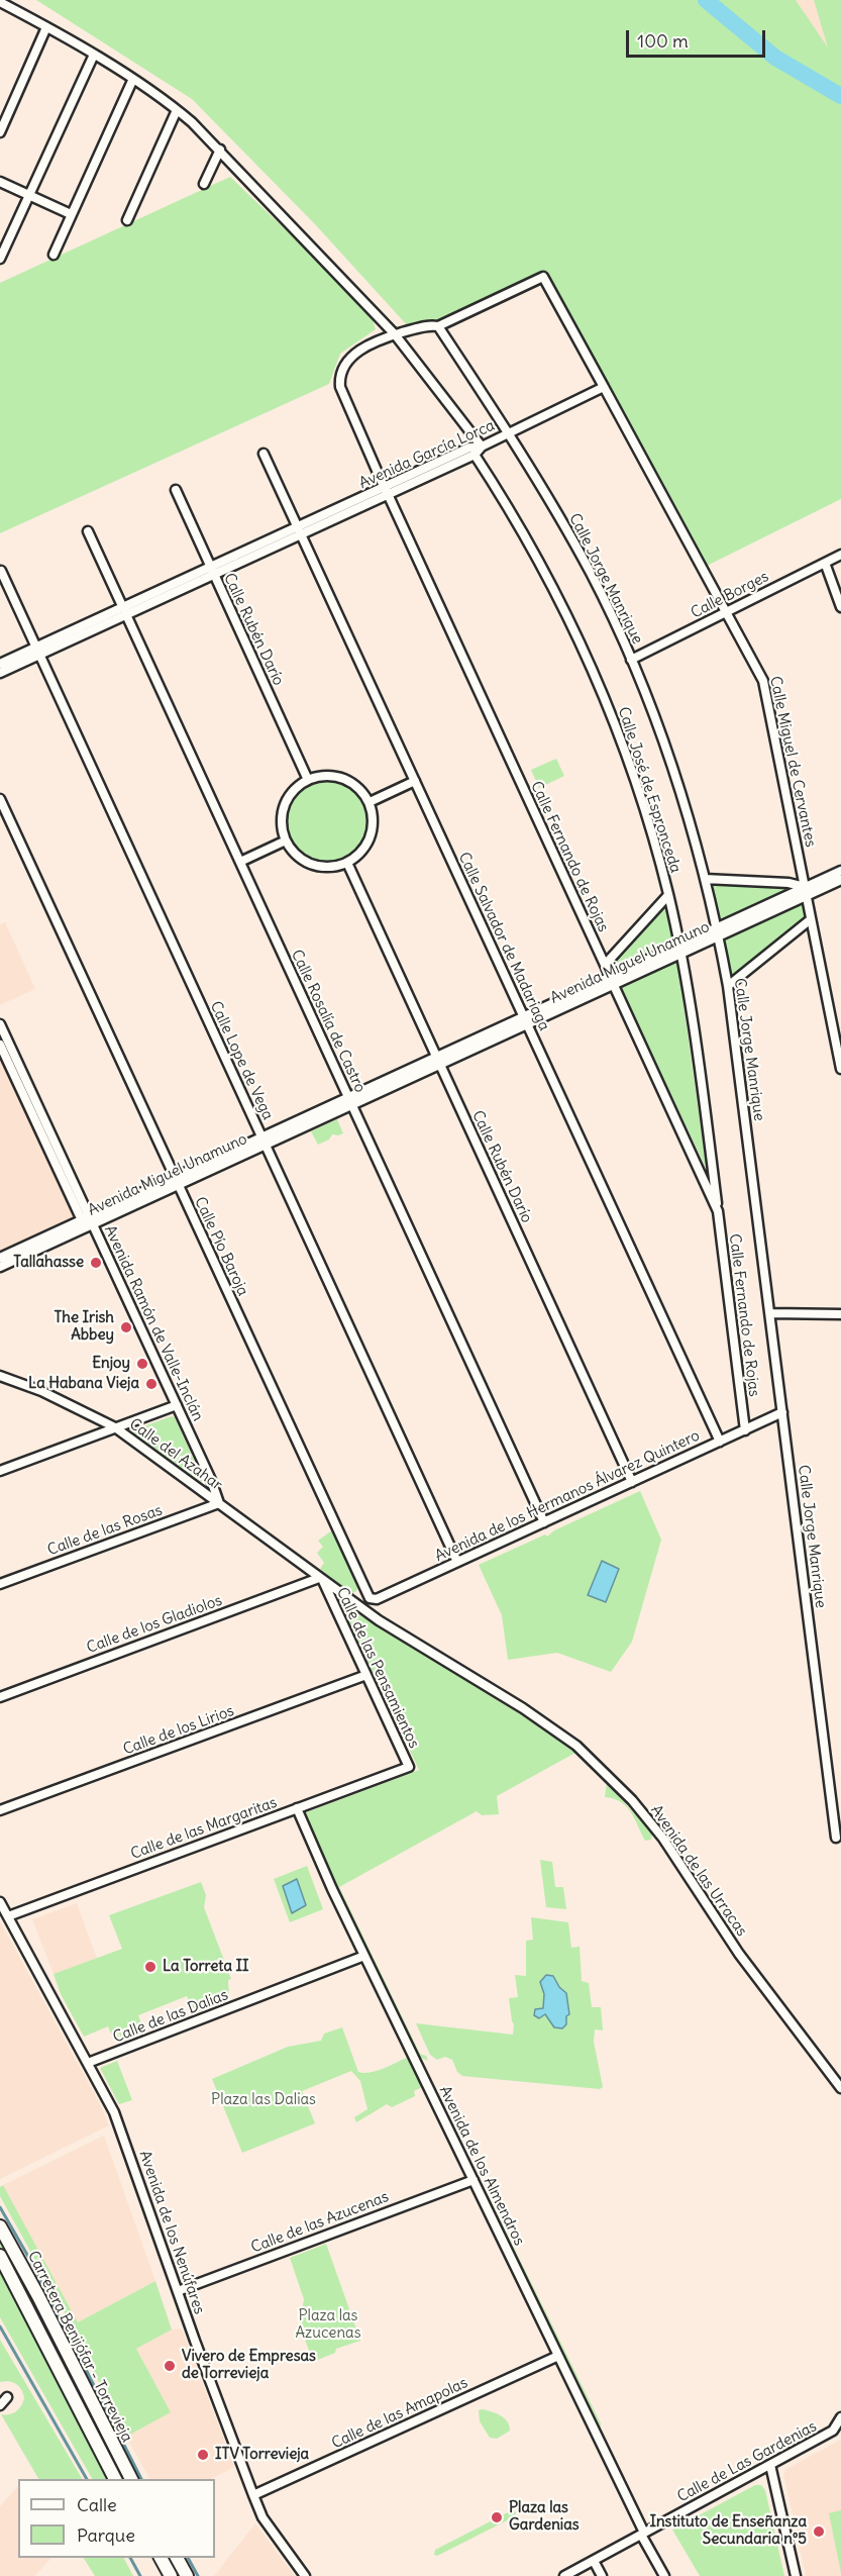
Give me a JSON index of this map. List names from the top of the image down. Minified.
{"streets":{"main road":["Carretera Benijófar - Torrevieja"],"street":["Avenida García Lorca","Calle Jorge Manrique","Calle Borges","Calle Rubén Darío","Calle Miguel de Cervantes","Calle José de Espronceda","Calle Fernando de Rojas","Calle Salvador de Madariaga","Avenida Miguel Unamuno","Calle Rosalía de Castro","Calle Lope de Vega","Calle Pío Baroja","Avenida Ramón de Valle-Inclán","Calle del Azahar","Avenida de los Hermanos Álvarez Quintero","Calle de las Rosas","Calle de los Gladiolos","Calle de las Pensamientos","Calle de los Lirios","Calle de las Margaritas","Avenida de las Urracas","Calle de las Dalias","Avenida de los Almendros","Calle de las Azucenas","Avenida de los Nenúfares","Calle de las Amapolas","Calle de Las Gardenias"]},"crossings":[["Avenida García Lorca","Calle Jorge Manrique"],["Avenida García Lorca","Calle Rubén Darío"],["Avenida García Lorca","Calle Miguel de Cervantes"],["Avenida García Lorca","Calle José de Espronceda"],["Avenida García Lorca","Calle Fernando de Rojas"],["Avenida García Lorca","Calle Salvador de Madariaga"],["Avenida García Lorca","Calle Rosalía de Castro"],["Avenida García Lorca","Calle Lope de Vega"],["Calle Jorge Manrique","Calle Borges"],["Calle Jorge Manrique","Avenida Miguel Unamuno"],["Calle Jorge Manrique","Avenida de los Hermanos Álvarez Quintero"],["Calle Borges","Calle Miguel de Cervantes"],["Calle Rubén Darío","Avenida Miguel Unamuno"],["Calle Rubén Darío","Avenida de los Hermanos Álvarez Quintero"],["Calle Miguel de Cervantes","Avenida Miguel Unamuno"],["Calle José de Espronceda","Calle Fernando de Rojas"],["Calle José de Espronceda","Avenida Miguel Unamuno"],["Calle Fernando de Rojas","Avenida Miguel Unamuno"],["Calle Fernando de Rojas","Avenida de los Hermanos Álvarez Quintero"],["Calle Salvador de Madariaga","Avenida Miguel Unamuno"],["Calle Salvador de Madariaga","Avenida de los Hermanos Álvarez Quintero"],["Avenida Miguel Unamuno","Calle Rosalía de Castro"],["Avenida Miguel Unamuno","Calle Lope de Vega"],["Avenida Miguel Unamuno","Calle Pío Baroja"],["Avenida Miguel Unamuno","Avenida Ramón de Valle-Inclán"],["Calle Rosalía de Castro","Avenida de los Hermanos Álvarez Quintero"],["Calle Lope de Vega","Avenida de los Hermanos Álvarez Quintero"],["Calle Pío Baroja","Avenida de los Hermanos Álvarez Quintero"],["Avenida Ramón de Valle-Inclán","Calle del Azahar"],["Avenida Ramón de Valle-Inclán","Calle de las Rosas"],["Calle del Azahar","Calle de las Rosas"],["Calle del Azahar","Calle de los Gladiolos"],["Calle del Azahar","Calle de las Pensamientos"],["Calle del Azahar","Avenida de las Urracas"],["Calle de los Gladiolos","Calle de las Pensamientos"],["Calle de los Gladiolos","Avenida de las Urracas"],["Calle de las Pensamientos","Calle de los Lirios"],["Calle de las Pensamientos","Calle de las Margaritas"],["Calle de las Pensamientos","Avenida de las Urracas"],["Calle de las Margaritas","Avenida de los Almendros"],["Calle de las Margaritas","Avenida de los Nenúfares"],["Calle de las Dalias","Avenida de los Almendros"],["Calle de las Dalias","Avenida de los Nenúfares"],["Avenida de los Almendros","Calle de las Azucenas"],["Avenida de los Almendros","Calle de las Amapolas"],["Avenida de los Almendros","Calle de Las Gardenias"],["Calle de las Azucenas","Avenida de los Nenúfares"],["Avenida de los Nenúfares","Calle de las Amapolas"]],"parks":["Plaza las Dalias","Plaza las Azucenas"],"places":["Tallahasse","The Irish Abbey","Enjoy","La Habana Vieja","La Torreta II","Vivero de Empresas de Torrevieja","ITV Torrevieja","Plaza las Gardenias","Instituto de Enseñanza Secundaria nº5"],"legend":["Calle","Parque"],"scale_bar":"100 m"}
